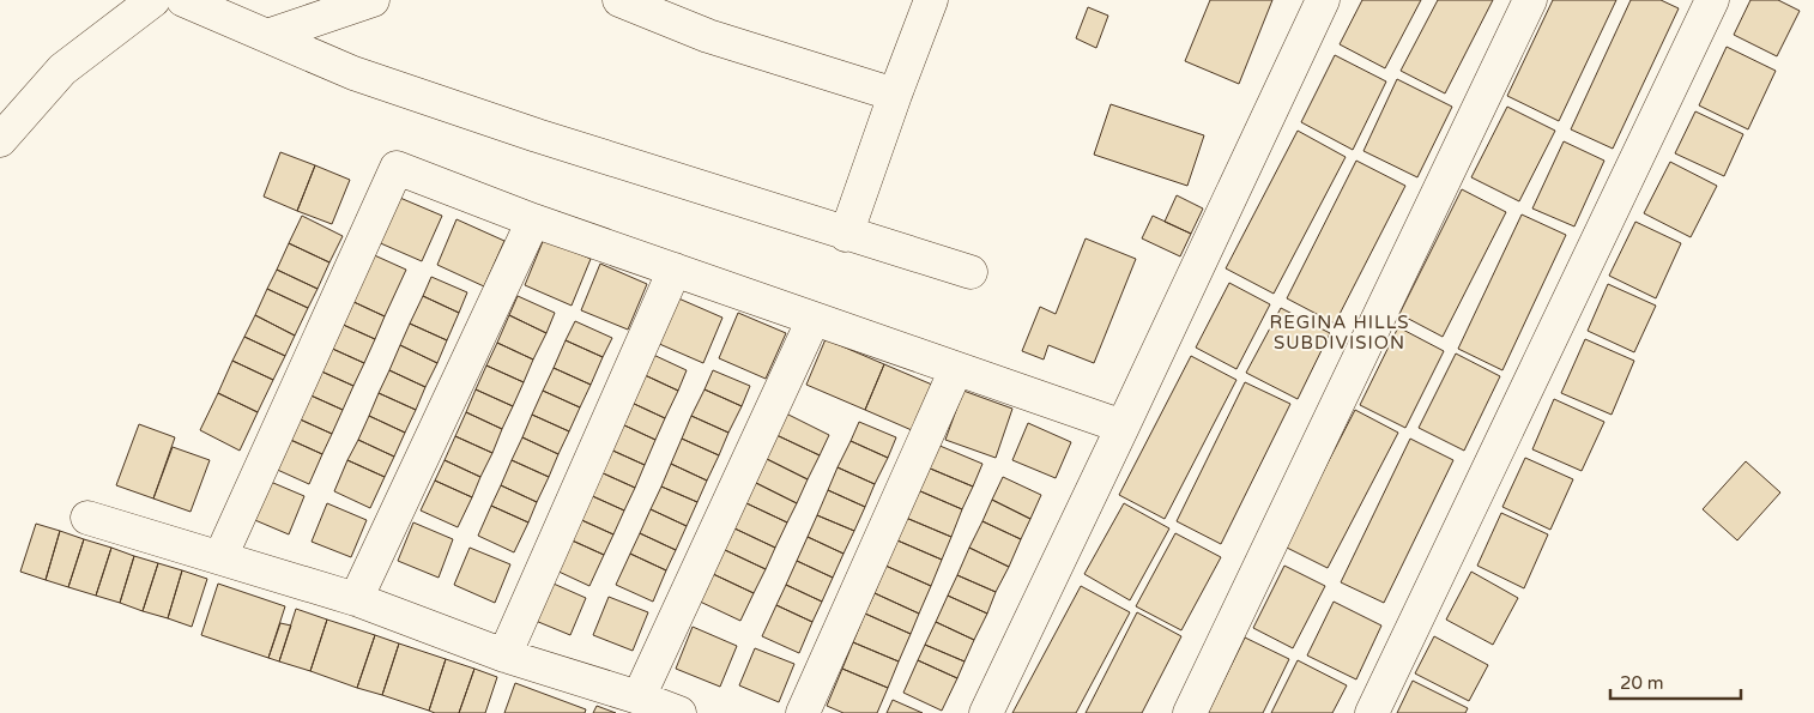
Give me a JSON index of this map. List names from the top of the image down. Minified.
{"districts":["REGINA HILLS SUBDIVISION"],"scale_bar":"20 m"}
